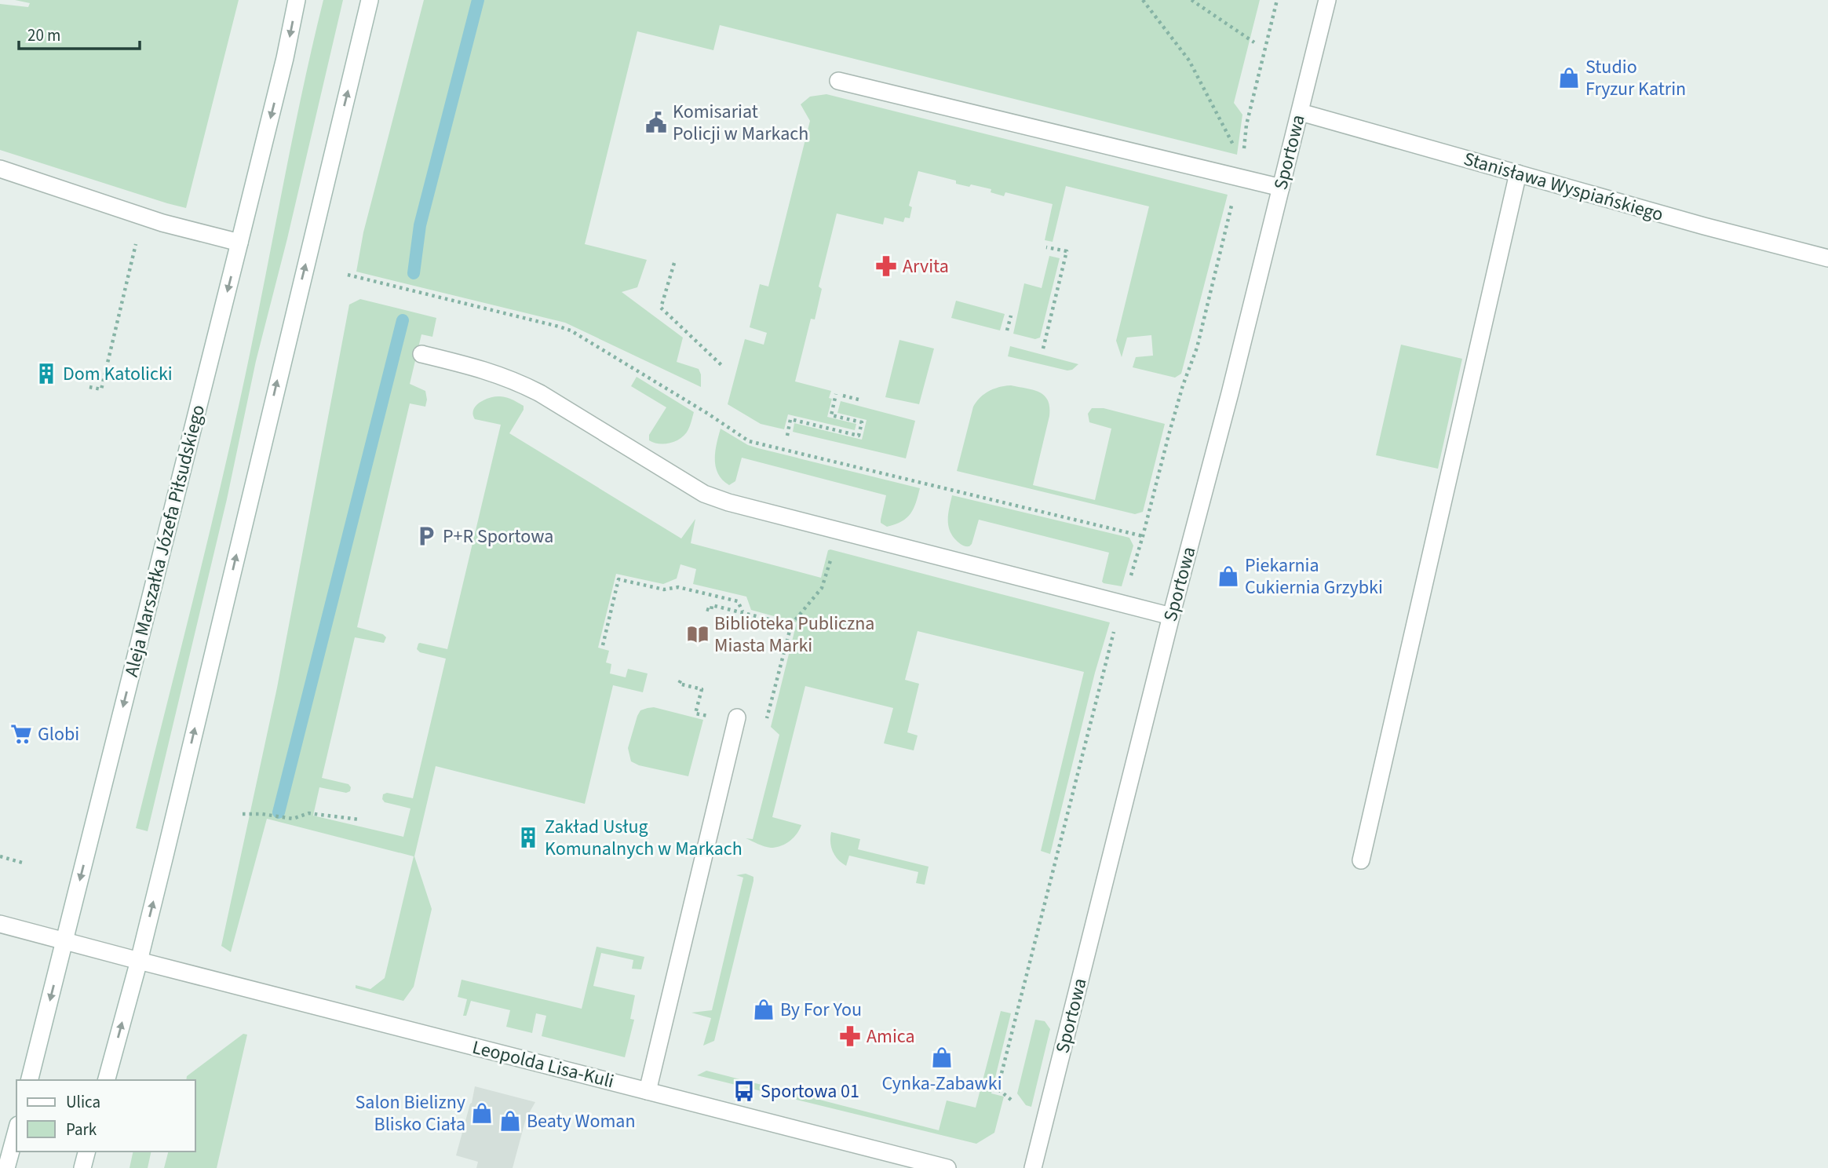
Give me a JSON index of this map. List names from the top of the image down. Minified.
{"streets":{"street":["Sportowa","Stanisława Wyspiańskiego","Aleja Marszałka Józefa Piłsudskiego","Leopolda Lisa-Kuli"]},"crossings":[["Sportowa","Stanisława Wyspiańskiego"],["Aleja Marszałka Józefa Piłsudskiego","Leopolda Lisa-Kuli"]],"places":{"shop":["Studio Fryzur Katrin","Piekarnia Cukiernia Grzybki","By For You","Cynka-Zabawki","Salon Bielizny Blisko Ciała","Beaty Woman"],"public building":["Komisariat Policji w Markach"],"pharmacy":["Arvita","Amica"],"building":["Dom Katolicki","Zakład Usług Komunalnych w Markach"],"parking":["P+R Sportowa"],"library":["Biblioteka Publiczna Miasta Marki"],"supermarket":["Globi"],"bus stop":["Sportowa 01"]},"legend":["Ulica","Park"],"scale_bar":"20 m"}
